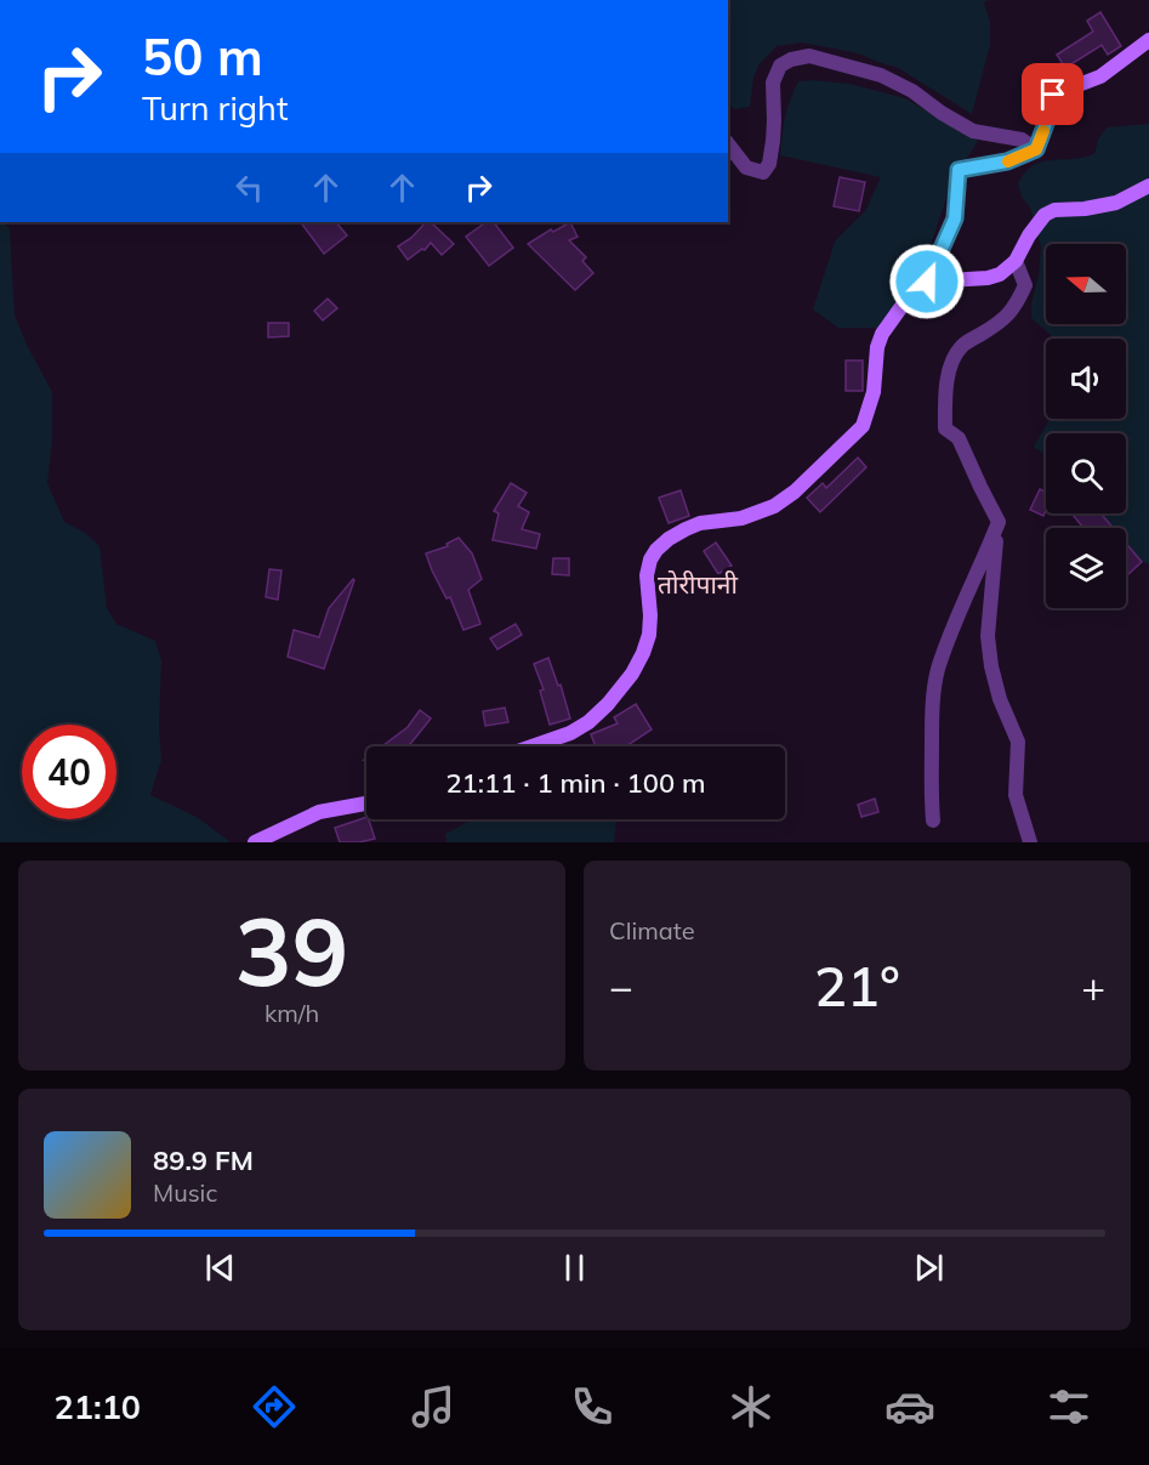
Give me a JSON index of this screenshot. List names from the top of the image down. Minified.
{"districts":["तोरीपानी"],"north":"left","page":{"turn":["50 m","Turn right"],"limit":"40","trip":"21:11 · 1 min · 100 m","tile":[["39","km/h"],"Climate"],"heat":["−","21°","+"],"song":["89.9 FM","Music"],"tabs":"21:10"}}
